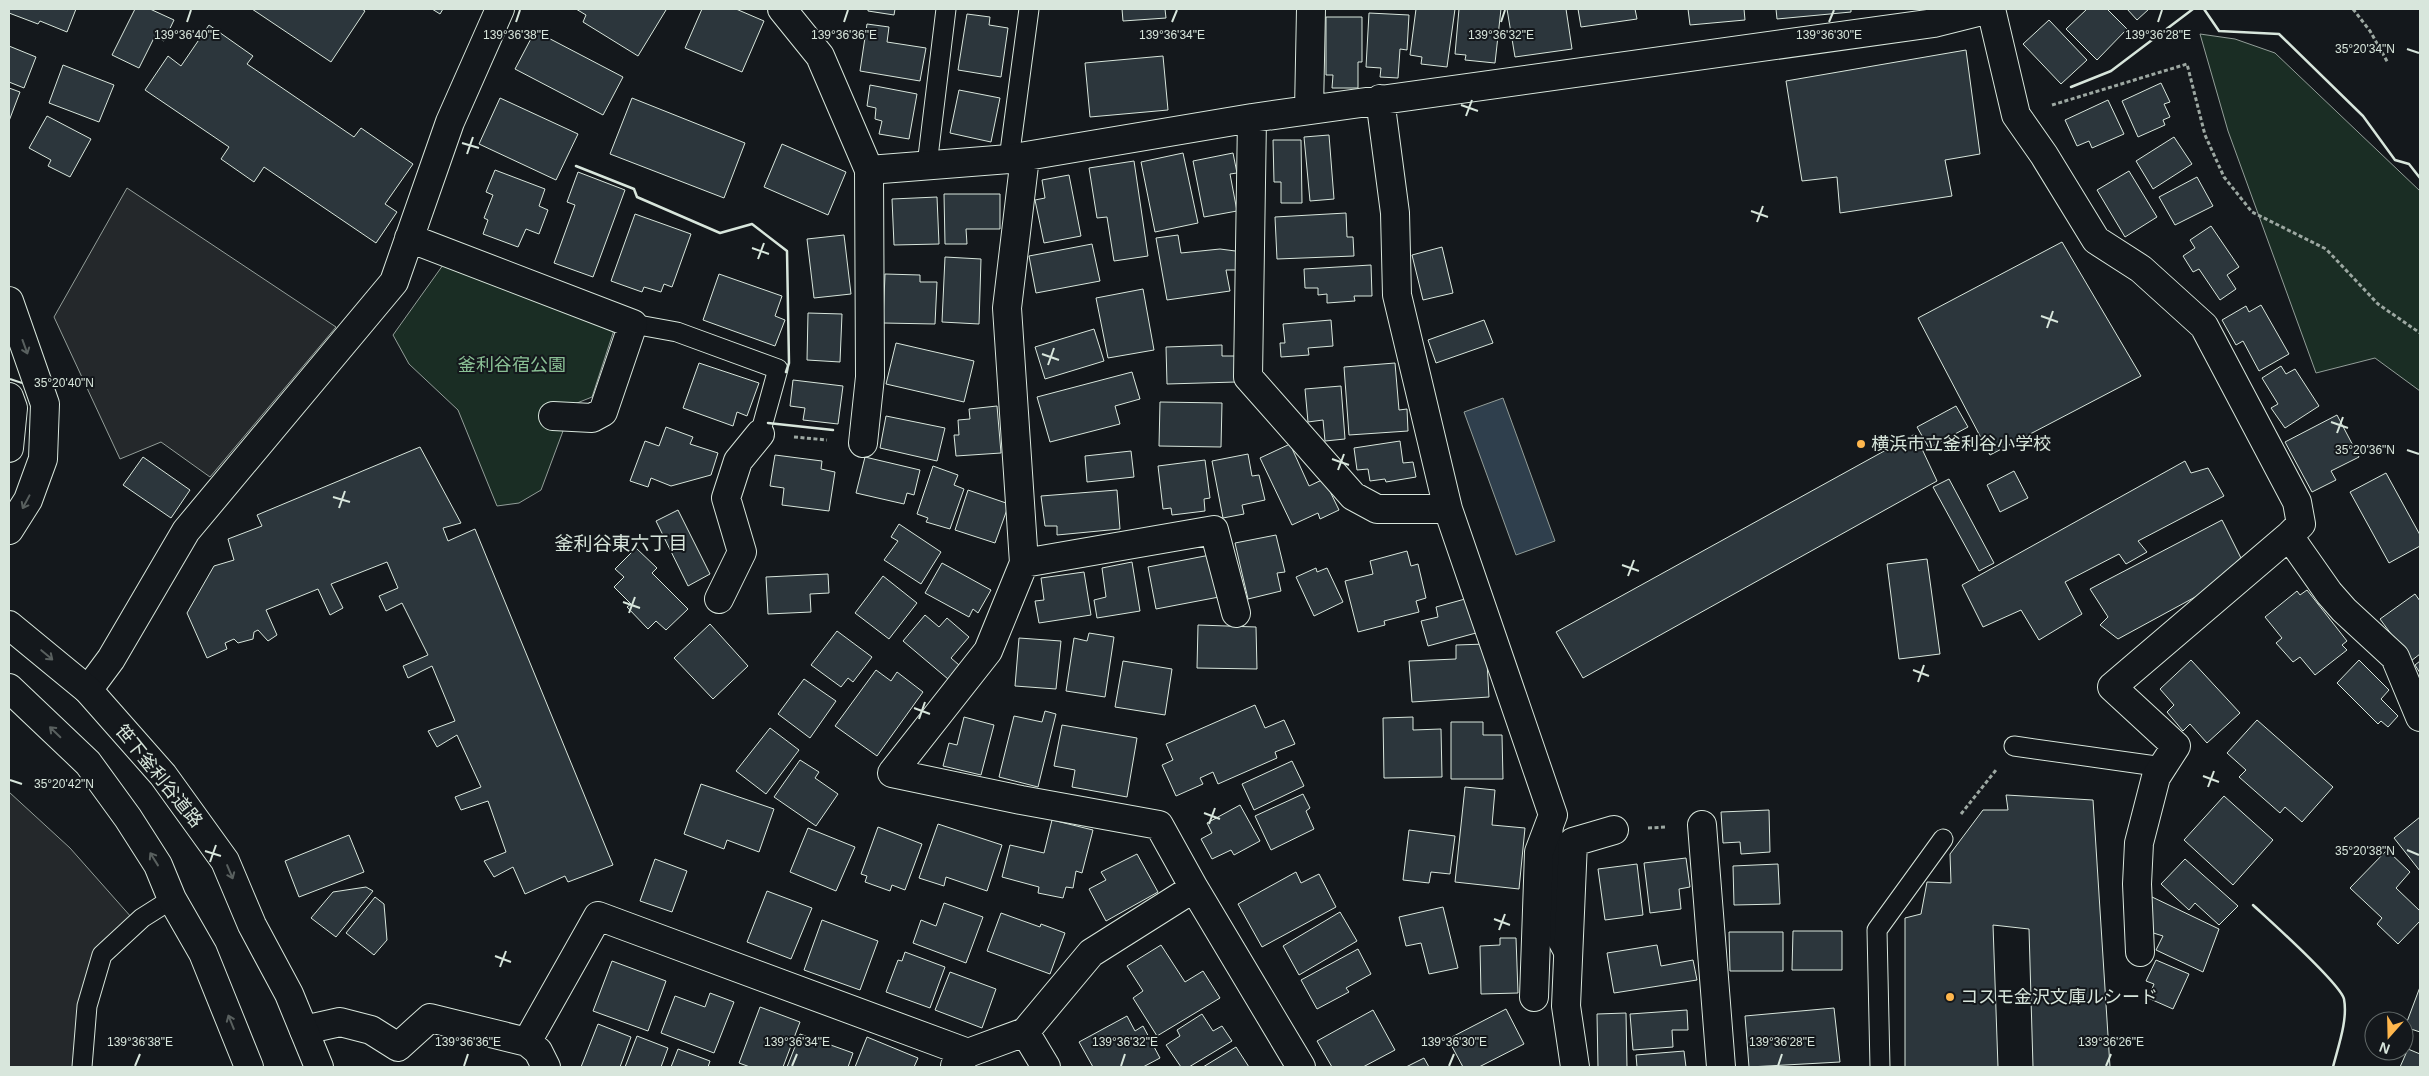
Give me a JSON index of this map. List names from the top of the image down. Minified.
{"streets":{"street":["笹下釜利谷道路"]},"districts":["釜利谷東六丁目"],"parks":["釜利谷宿公園"],"places":["横浜市立釜利谷小学校","コスモ金沢文庫ルシード"],"north":"bottom","coordinates":["139°36'32\"E","139°36'28\"E","139°36'40\"E","139°36'38\"E","139°36'36\"E","139°36'34\"E","139°36'30\"E","35°20'34\"N","35°20'40\"N","35°20'36\"N","35°20'42\"N","35°20'38\"N","139°36'26\"E"]}
